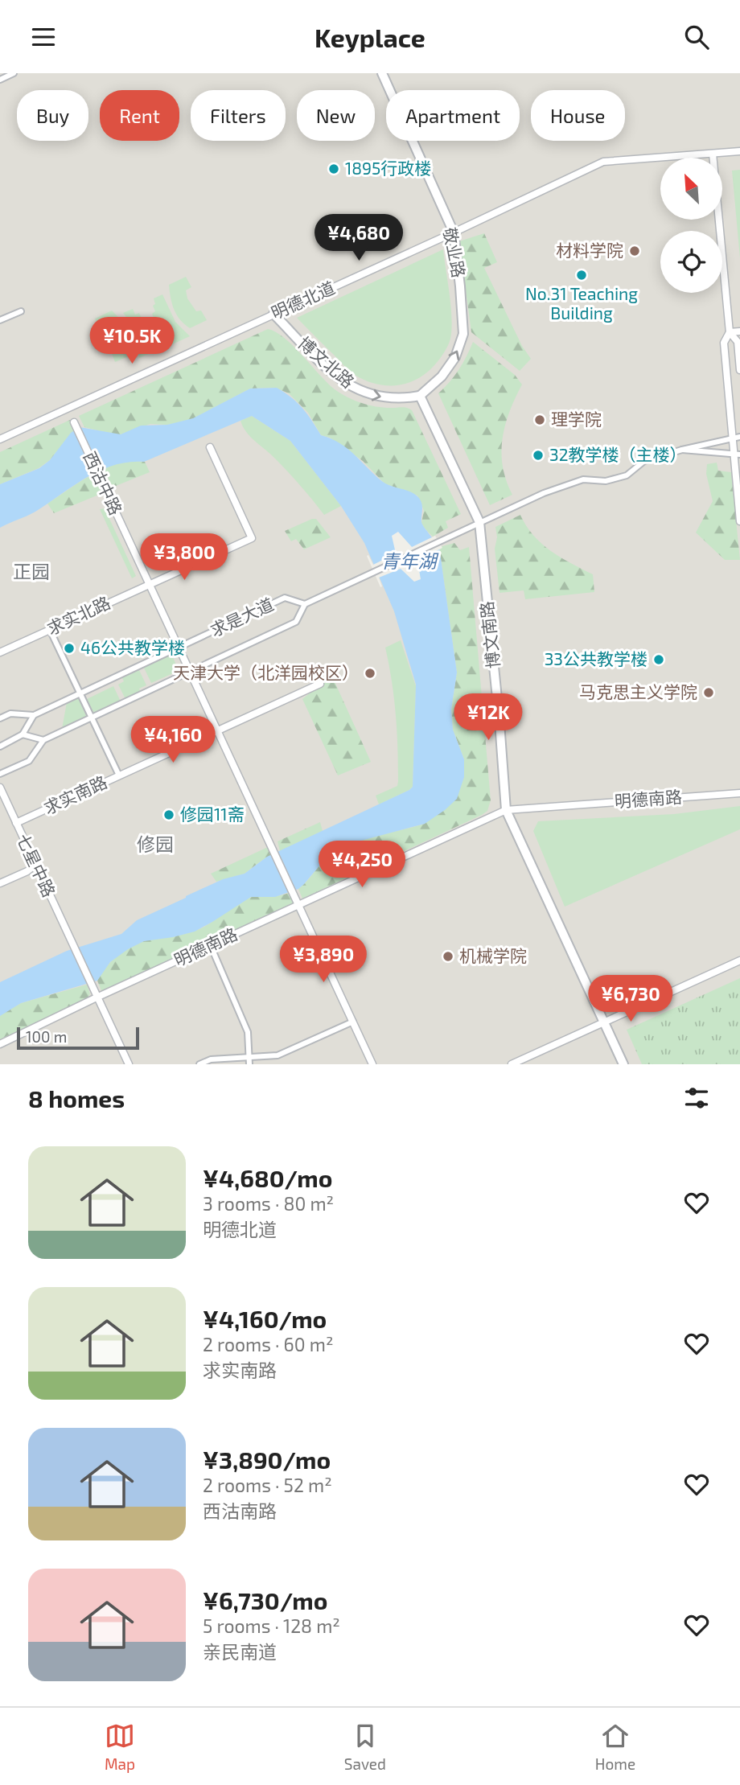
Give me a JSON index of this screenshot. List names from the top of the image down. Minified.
{"streets":{"street":["敬业路","明德北道","博文北路","西沽中路","求实北路","求是大道","博文南路","求实南路","明德南路","七星中路"]},"crossings":[["敬业路","明德北道"],["敬业路","博文北路"],["敬业路","博文南路"],["明德北道","博文北路"],["博文北路","博文南路"],["西沽中路","求实北路"],["西沽中路","求是大道"],["西沽中路","求实南路"],["西沽中路","明德南路"],["博文南路","明德南路"],["求实南路","七星中路"],["明德南路","七星中路"]],"one_way":["敬业路","博文北路"],"districts":["正园","修园"],"water":["青年湖"],"places":["1895行政楼","材料学院","No.31 Teaching Building","理学院","32教学楼（主楼）","46公共教学楼","33公共教学楼","天津大学（北洋园校区）","马克思主义学院","修园11斋","机械学院"],"scale_bar":"100 m","north":"top left","page":{"header":"Keyplace","chip":["Buy","Rent","Filters","New","Apartment","House"],"price":["¥4,680","¥10.5K","¥3,800","¥12K","¥4,160","¥4,250","¥3,890","¥6,730"],"scale":"100 m","heading":"8 homes","list":[{"name":"¥4,680/mo","note":"3 rooms · 80 m² · 明德北道"},{"name":"¥4,160/mo","note":"2 rooms · 60 m² · 求实南路"},{"name":"¥3,890/mo","note":"2 rooms · 52 m² · 西沽南路"},{"name":"¥6,730/mo","note":"5 rooms · 128 m² · 亲民南道"}],"tabs":["Map","Saved","Home"]}}
